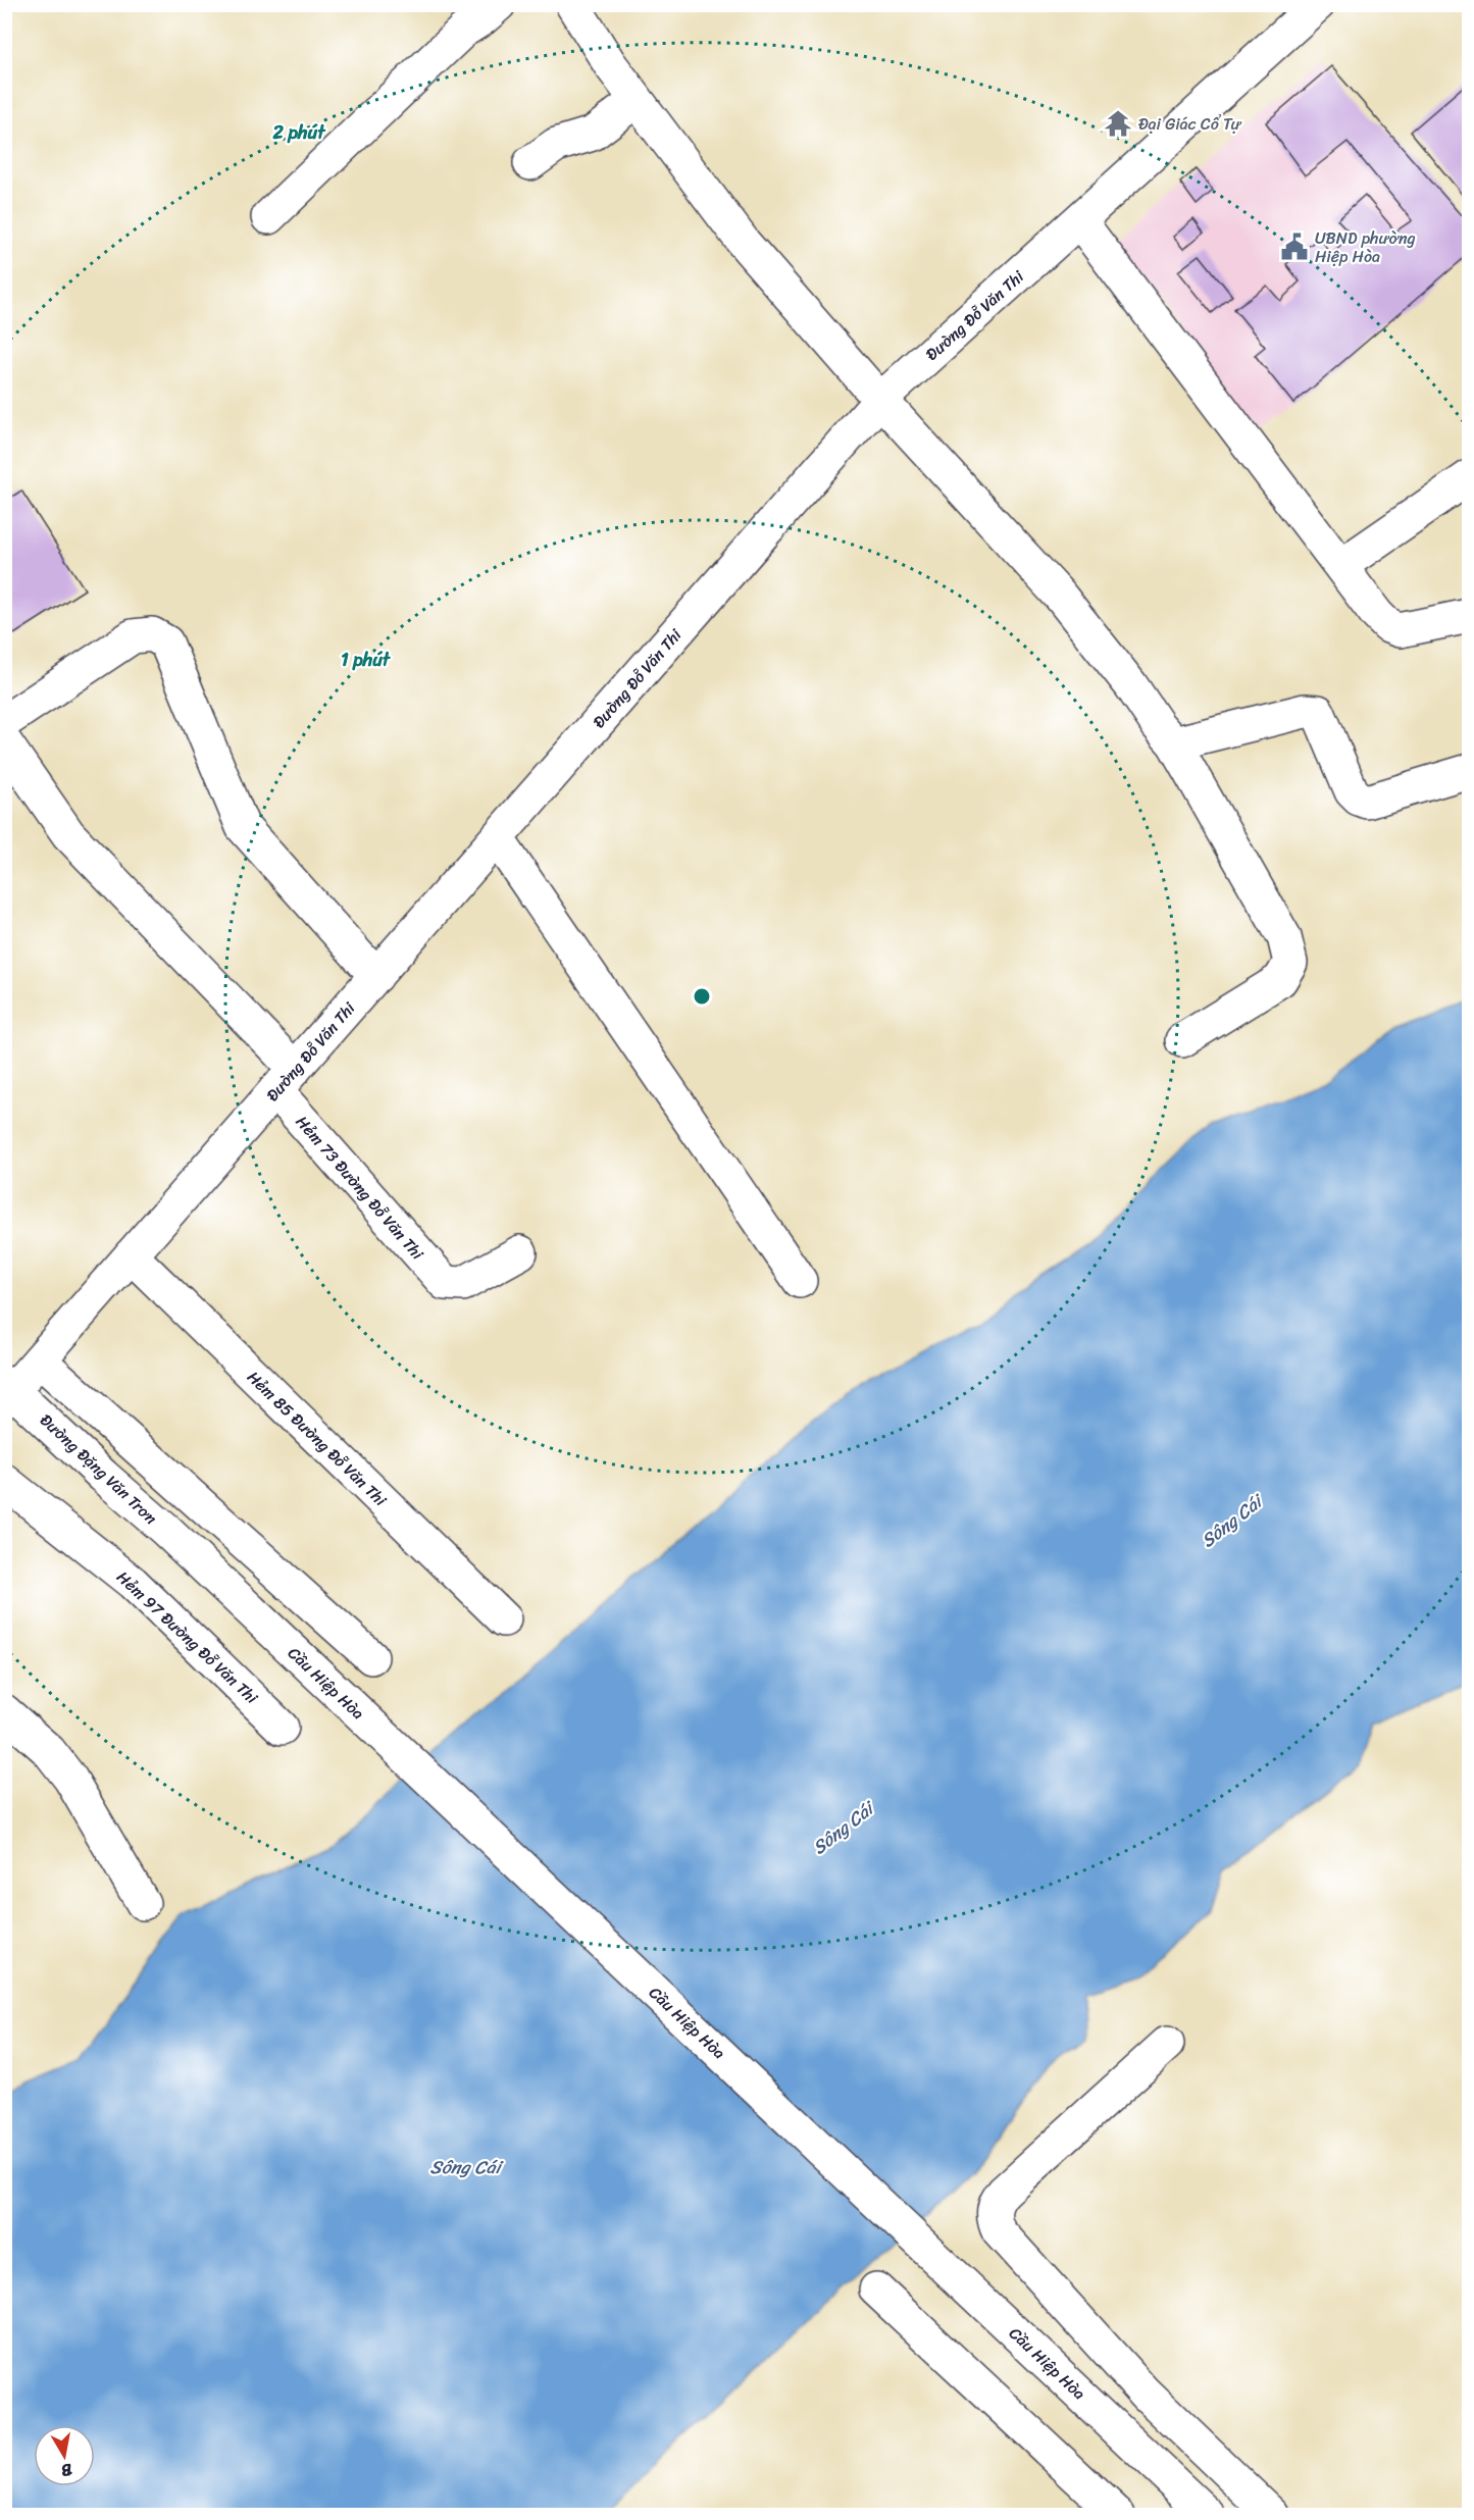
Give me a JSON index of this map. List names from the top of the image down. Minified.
{"streets":{"street":["Đường Đỗ Văn Thi","Hẻm 73 Đường Đỗ Văn Thi","Hẻm 85 Đường Đỗ Văn Thi","Đường Đặng Văn Trơn","Hẻm 97 Đường Đỗ Văn Thi","Cầu Hiệp Hòa"]},"crossings":[["Đường Đỗ Văn Thi","Hẻm 73 Đường Đỗ Văn Thi"],["Đường Đỗ Văn Thi","Hẻm 85 Đường Đỗ Văn Thi"],["Đường Đỗ Văn Thi","Đường Đặng Văn Trơn"],["Đường Đặng Văn Trơn","Cầu Hiệp Hòa"]],"water":["Sông Cái"],"places":{"temple":["Đại Giác Cổ Tự"],"public building":["UBND phường Hiệp Hòa"]},"north":"bottom","rings":["2 phút","1 phút"]}
